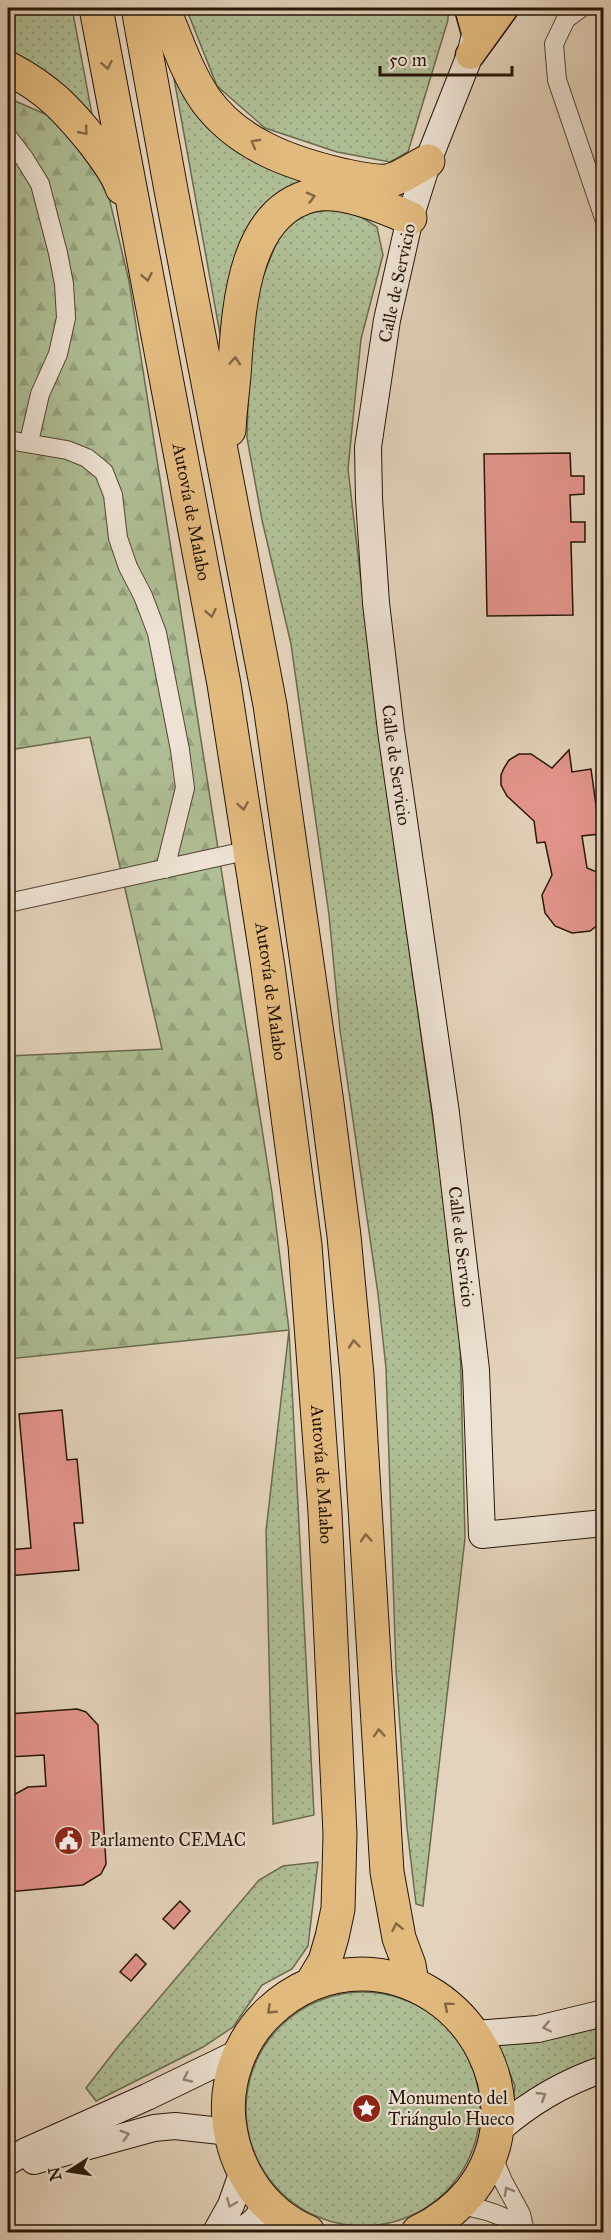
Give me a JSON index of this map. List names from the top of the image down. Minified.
{"streets":{"highway":["Autovía de Malabo"],"street":["Calle de Servicio"]},"places":{"public building":["Parlamento CEMAC"],"place":["Monumento del Triángulo Hueco"]},"scale_bar":"50 m","north":"left"}
